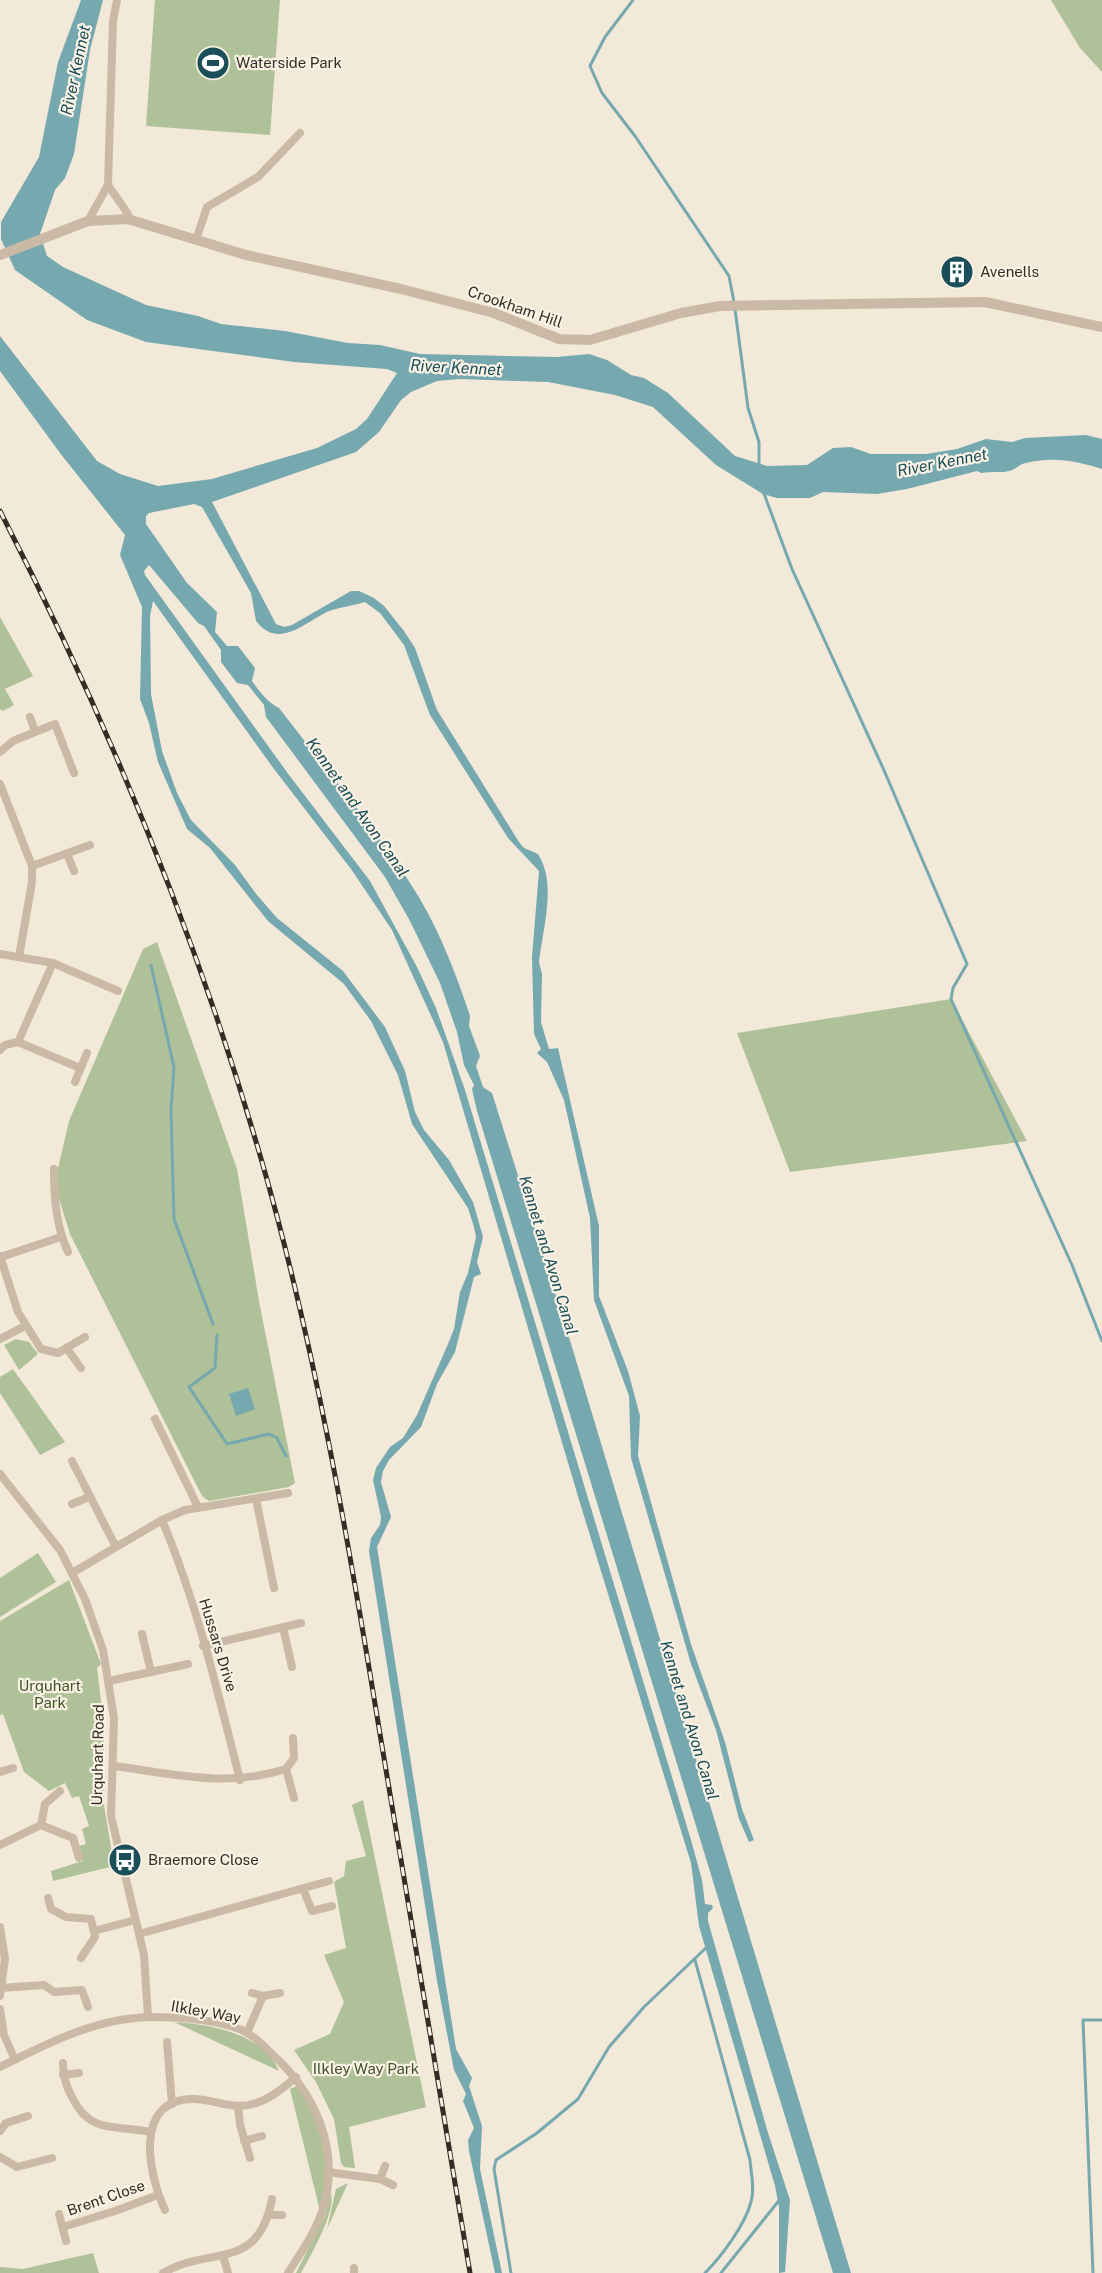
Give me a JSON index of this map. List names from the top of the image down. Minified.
{"streets":{"street":["Crookham Hill","Hussars Drive","Urquhart Road","Ilkley Way","Brent Close"]},"water":["River Kennet","Kennet and Avon Canal"],"parks":["Urquhart Park","Ilkley Way Park"],"places":{"sports":["Waterside Park"],"building":["Avenells"],"bus stop":["Braemore Close"]}}
